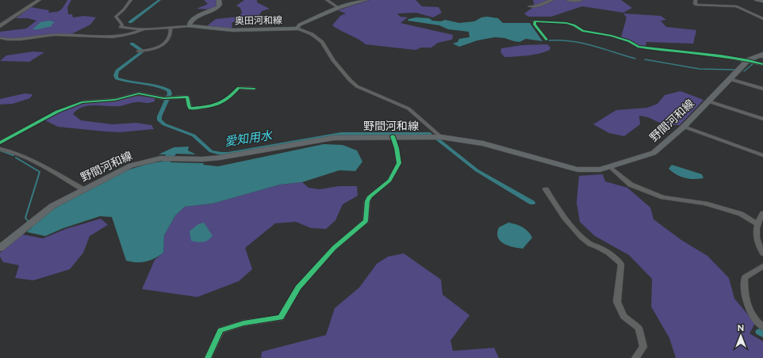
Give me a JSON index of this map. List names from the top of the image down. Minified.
{"streets":{"main road":["奥田河和線","野間河和線"]},"water":["愛知用水"],"north":"top"}
